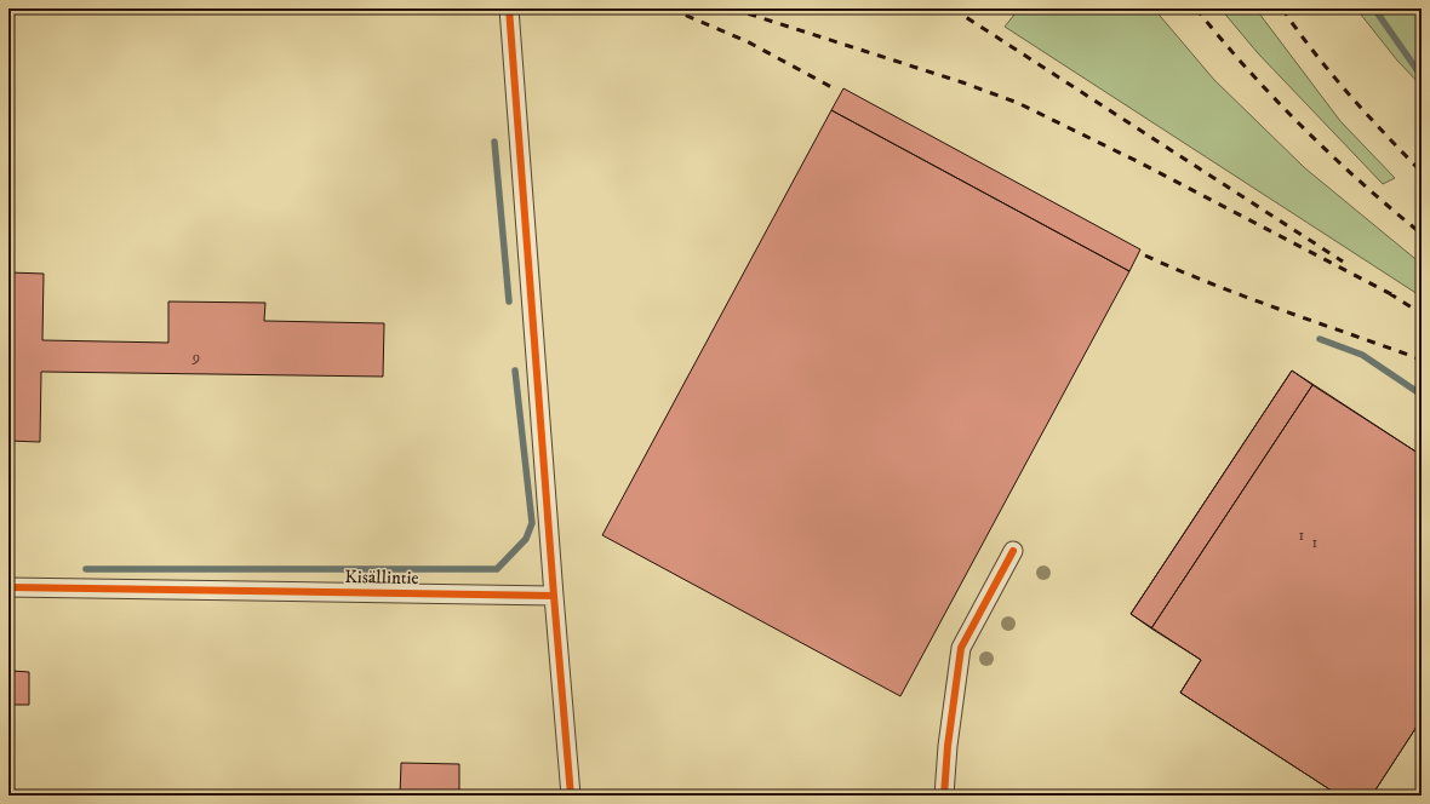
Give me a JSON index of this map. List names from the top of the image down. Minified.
{"streets":{"street":["Kisällintie"]},"house_numbers":["9","1","1"]}
